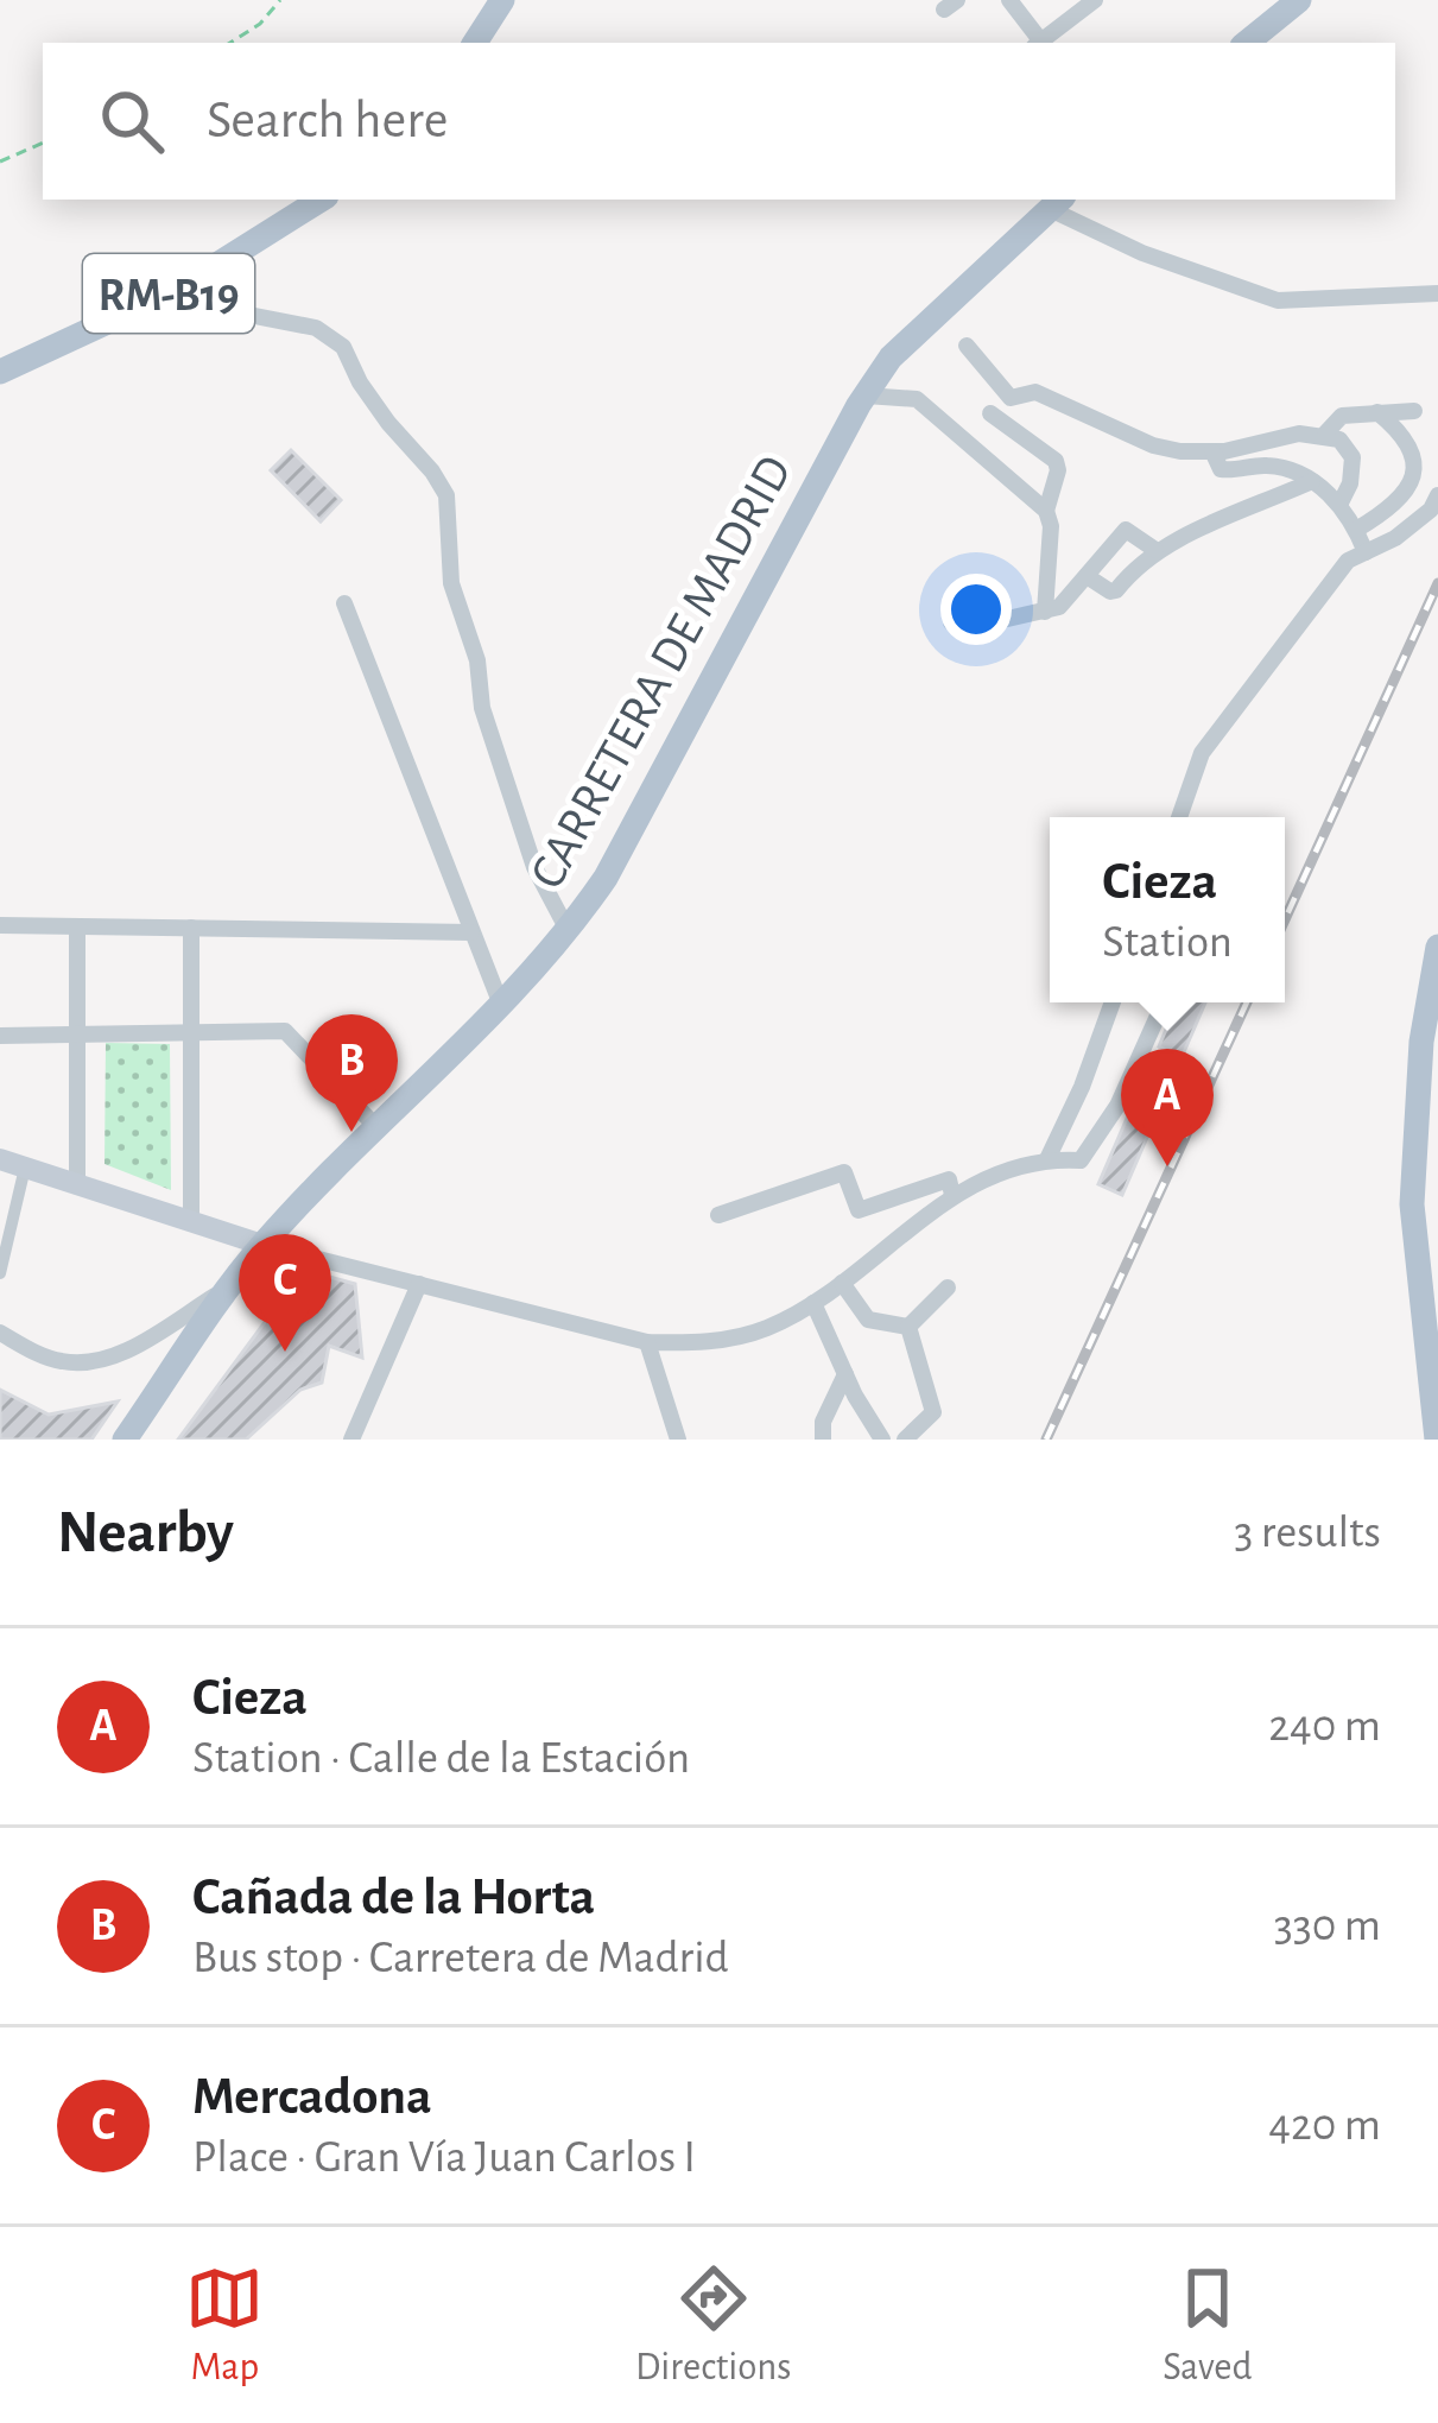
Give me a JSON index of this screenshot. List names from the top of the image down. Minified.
{"streets":{"main road":["RM-B19","CARRETERA DE MADRID"]},"page":{"search":"Search here","popup":["Cieza","Station"],"pins":["B","A","C"],"heading":["Nearby","3 results"],"list":[{"mark":"A","name":"Cieza","note":"Station · Calle de la Estación","value":"240 m"},{"mark":"B","name":"Cañada de la Horta","note":"Bus stop · Carretera de Madrid","value":"330 m"},{"mark":"C","name":"Mercadona","note":"Place · Gran Vía Juan Carlos I","value":"420 m"}],"nav":["Map","Directions","Saved"]}}
